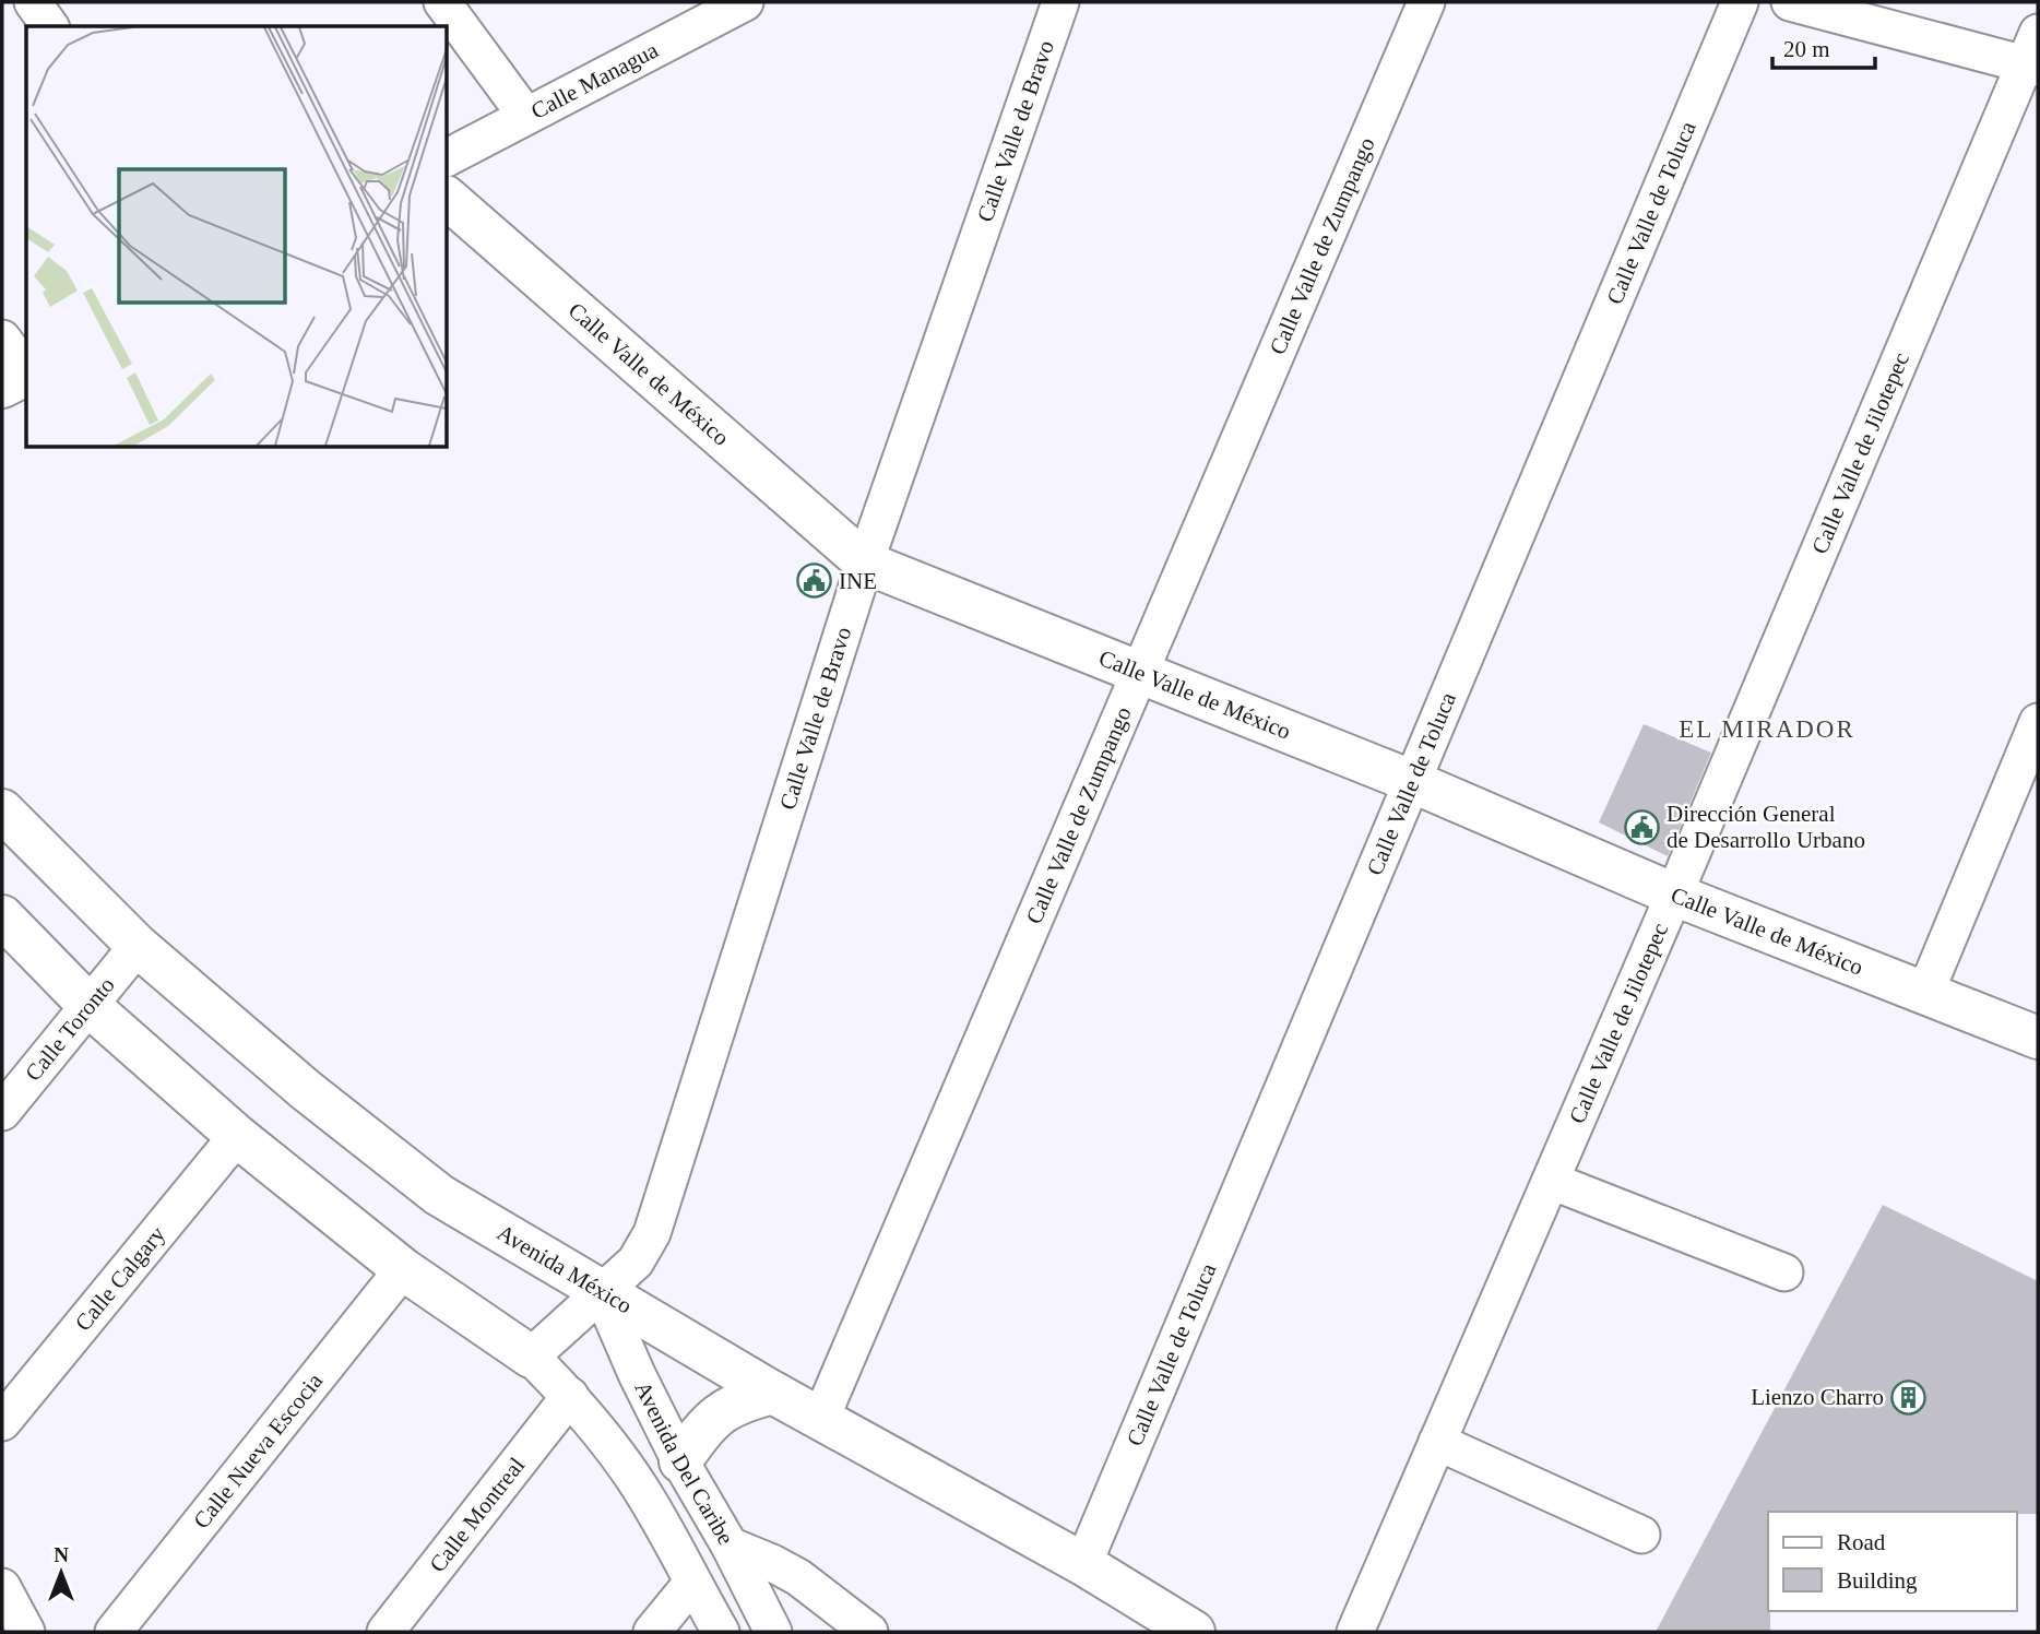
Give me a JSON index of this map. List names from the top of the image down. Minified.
{"streets":{"main road":["Calle Valle de México","Avenida México"],"street":["Calle Managua","Calle Valle de Bravo","Calle Valle de Toluca","Calle Valle de Zumpango","Calle Valle de Jilotepec","Calle Toronto","Calle Calgary","Calle Nueva Escocia","Avenida Del Caribe","Calle Montreal"]},"crossings":[["Calle Valle de Bravo","Calle Valle de México"],["Calle Valle de Bravo","Avenida México"],["Calle Valle de Bravo","Avenida Del Caribe"],["Calle Valle de Toluca","Calle Valle de México"],["Calle Valle de Toluca","Avenida México"],["Calle Valle de Zumpango","Calle Valle de México"],["Calle Valle de Zumpango","Avenida México"],["Calle Valle de México","Calle Valle de Jilotepec"],["Calle Toronto","Avenida México"],["Avenida México","Avenida Del Caribe"]],"districts":["EL MIRADOR"],"places":{"public building":["INE","Dirección General de Desarrollo Urbano"],"building":["Lienzo Charro"]},"legend":["Road","Building"],"scale_bar":"20 m","north":"top"}
